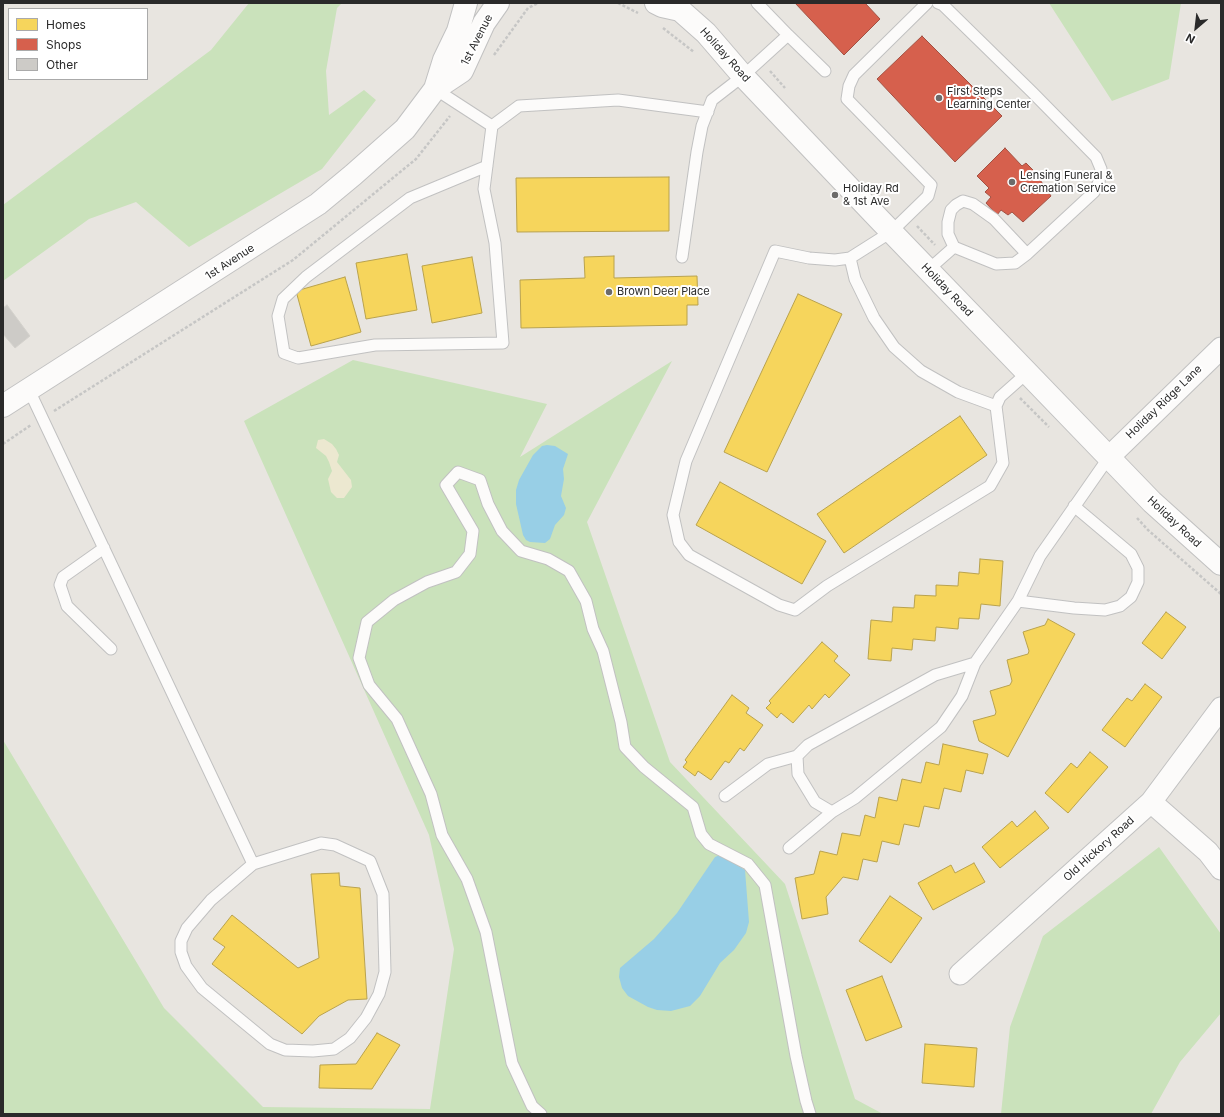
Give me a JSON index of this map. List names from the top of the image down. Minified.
{"streets":{"street":["1st Avenue","Holiday Road","Holiday Ridge Lane","Old Hickory Road"]},"crossings":[["Holiday Road","Holiday Ridge Lane"]],"places":["First Steps Learning Center","Lensing Funeral & Cremation Service","Holiday Rd & 1st Ave","Brown Deer Place"],"legend":["Homes","Shops","Other"],"north":"bottom left"}
